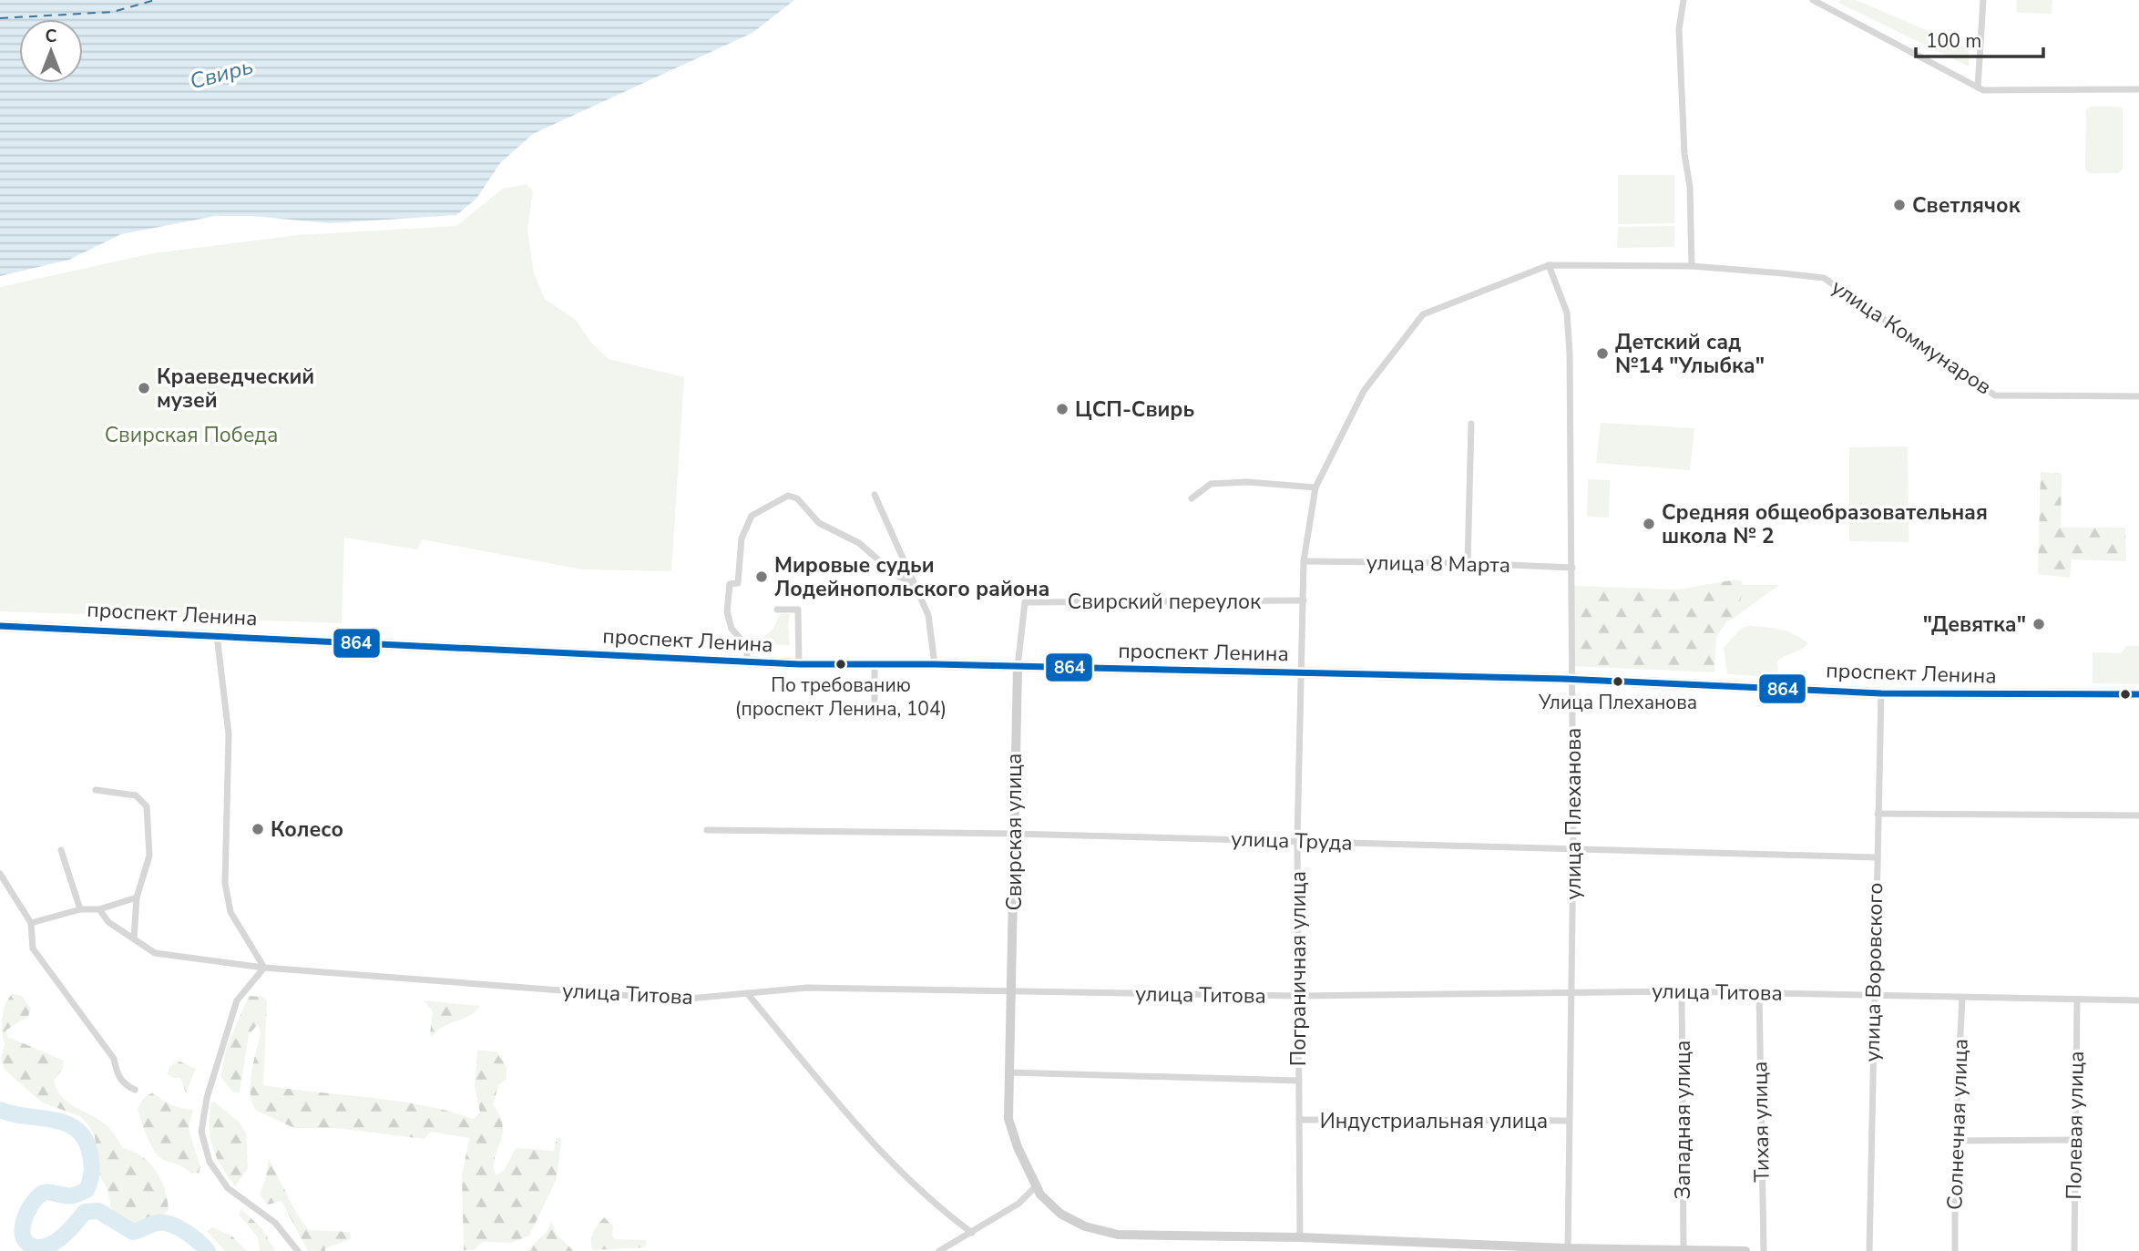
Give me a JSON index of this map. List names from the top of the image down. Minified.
{"streets":{"main road":["проспект Ленина"],"street":["улица Коммунаров","улица 8 Марта","Свирский переулок","улица Плеханова","Свирская улица","улица Труда","Пограничная улица","улица Воровского","улица Титова","Западная улица","Индустриальная улица","Тихая улица","Солнечная улица","Полевая улица"]},"crossings":[["улица Коммунаров","улица Плеханова"],["улица Коммунаров","Пограничная улица"],["улица 8 Марта","улица Плеханова"],["улица 8 Марта","Пограничная улица"],["Свирский переулок","Свирская улица"],["Свирский переулок","Пограничная улица"],["проспект Ленина","улица Плеханова"],["проспект Ленина","Свирская улица"],["проспект Ленина","Пограничная улица"],["проспект Ленина","улица Воровского"],["улица Плеханова","Свирская улица"],["улица Плеханова","улица Труда"],["улица Плеханова","улица Титова"],["улица Плеханова","Индустриальная улица"],["Свирская улица","улица Труда"],["Свирская улица","Пограничная улица"],["Свирская улица","улица Титова"],["Свирская улица","Западная улица"],["улица Труда","Пограничная улица"],["улица Труда","улица Воровского"],["Пограничная улица","улица Титова"],["Пограничная улица","Индустриальная улица"],["улица Воровского","улица Титова"],["улица Титова","Западная улица"],["улица Титова","Тихая улица"],["улица Титова","Солнечная улица"],["улица Титова","Полевая улица"]],"water":["Свирь"],"parks":["Свирская Победа"],"places":["Светлячок","Детский сад №14 \"Улыбка\"","Краеведческий музей","ЦСП-Свирь","Средняя общеобразовательная школа № 2","Мировые судьи Лодейнопольского района","\"Девятка\"","По требованию (проспект Ленина, 104)","Улица Плеханова","Колесо"],"lines":["transit line 864"],"scale_bar":"100 m","north":"top"}
